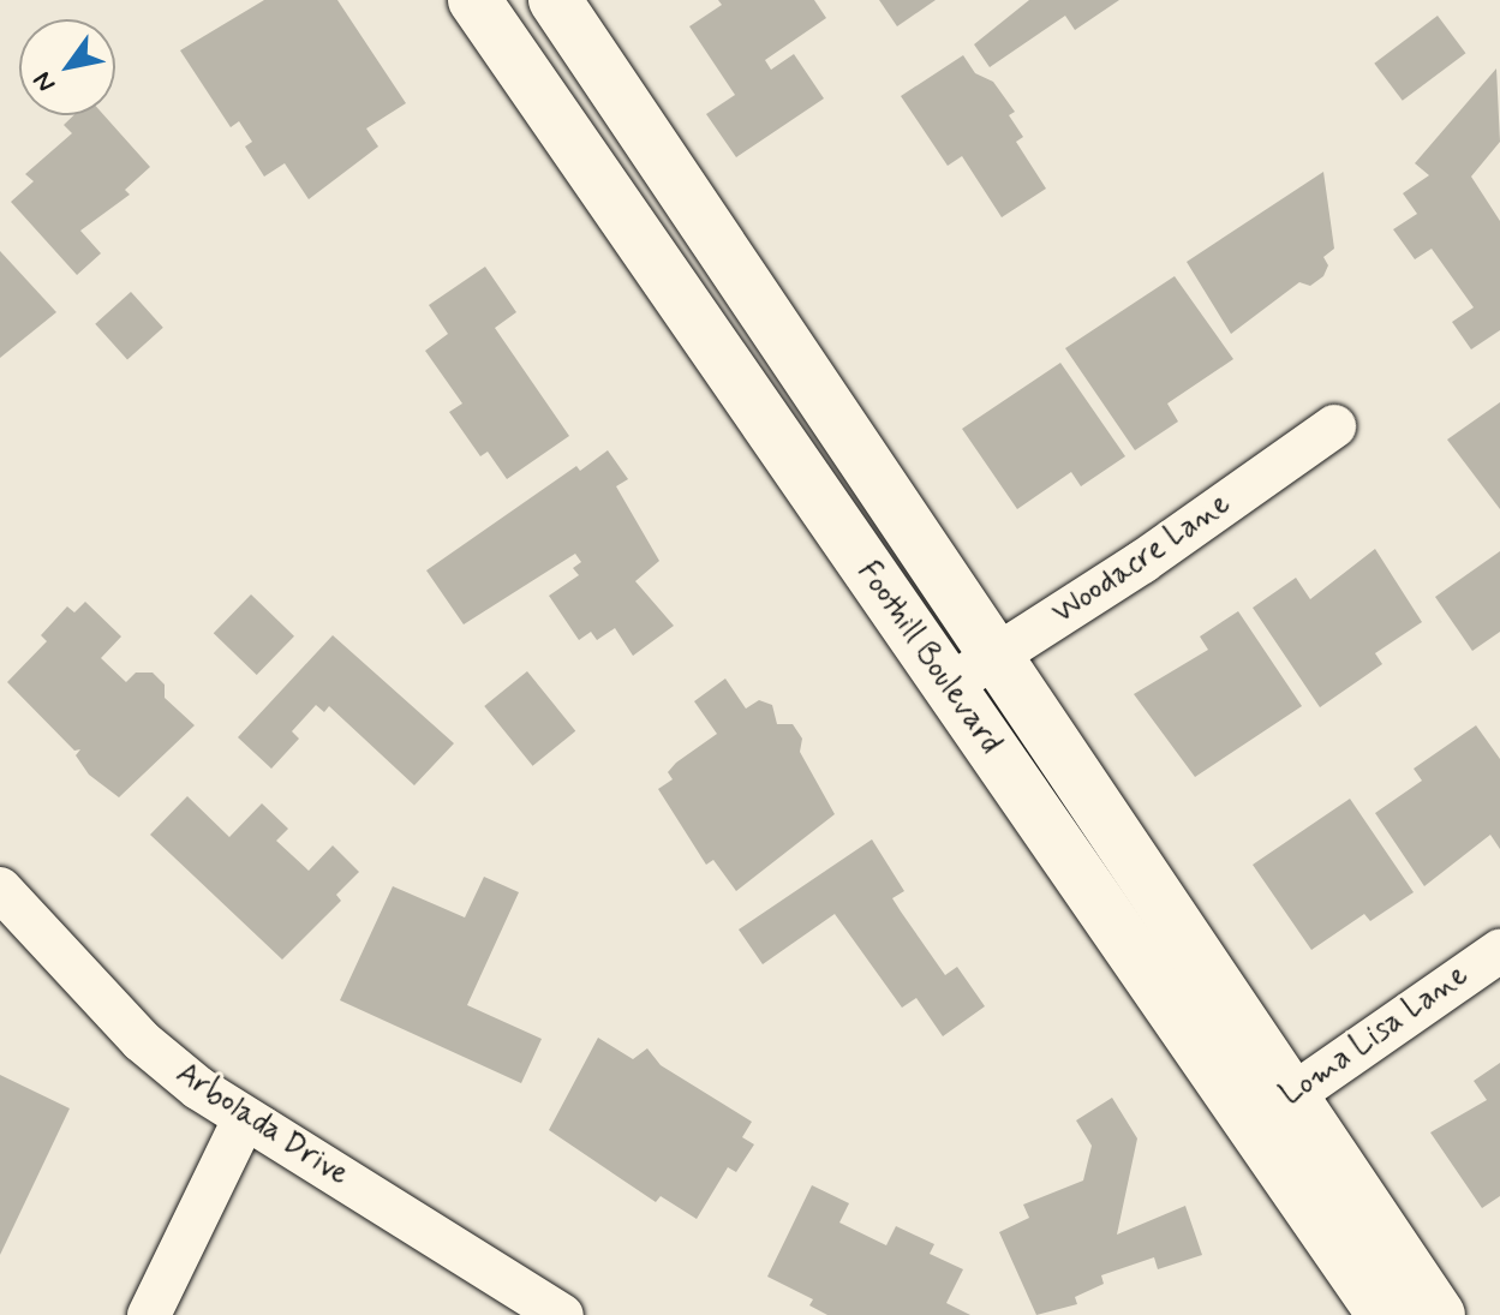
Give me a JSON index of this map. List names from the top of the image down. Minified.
{"streets":{"main road":["Foothill Boulevard"],"street":["Woodacre Lane","Loma Lisa Lane","Arbolada Drive"]},"crossings":[["Woodacre Lane","Foothill Boulevard"],["Foothill Boulevard","Loma Lisa Lane"]],"north":"bottom left"}
